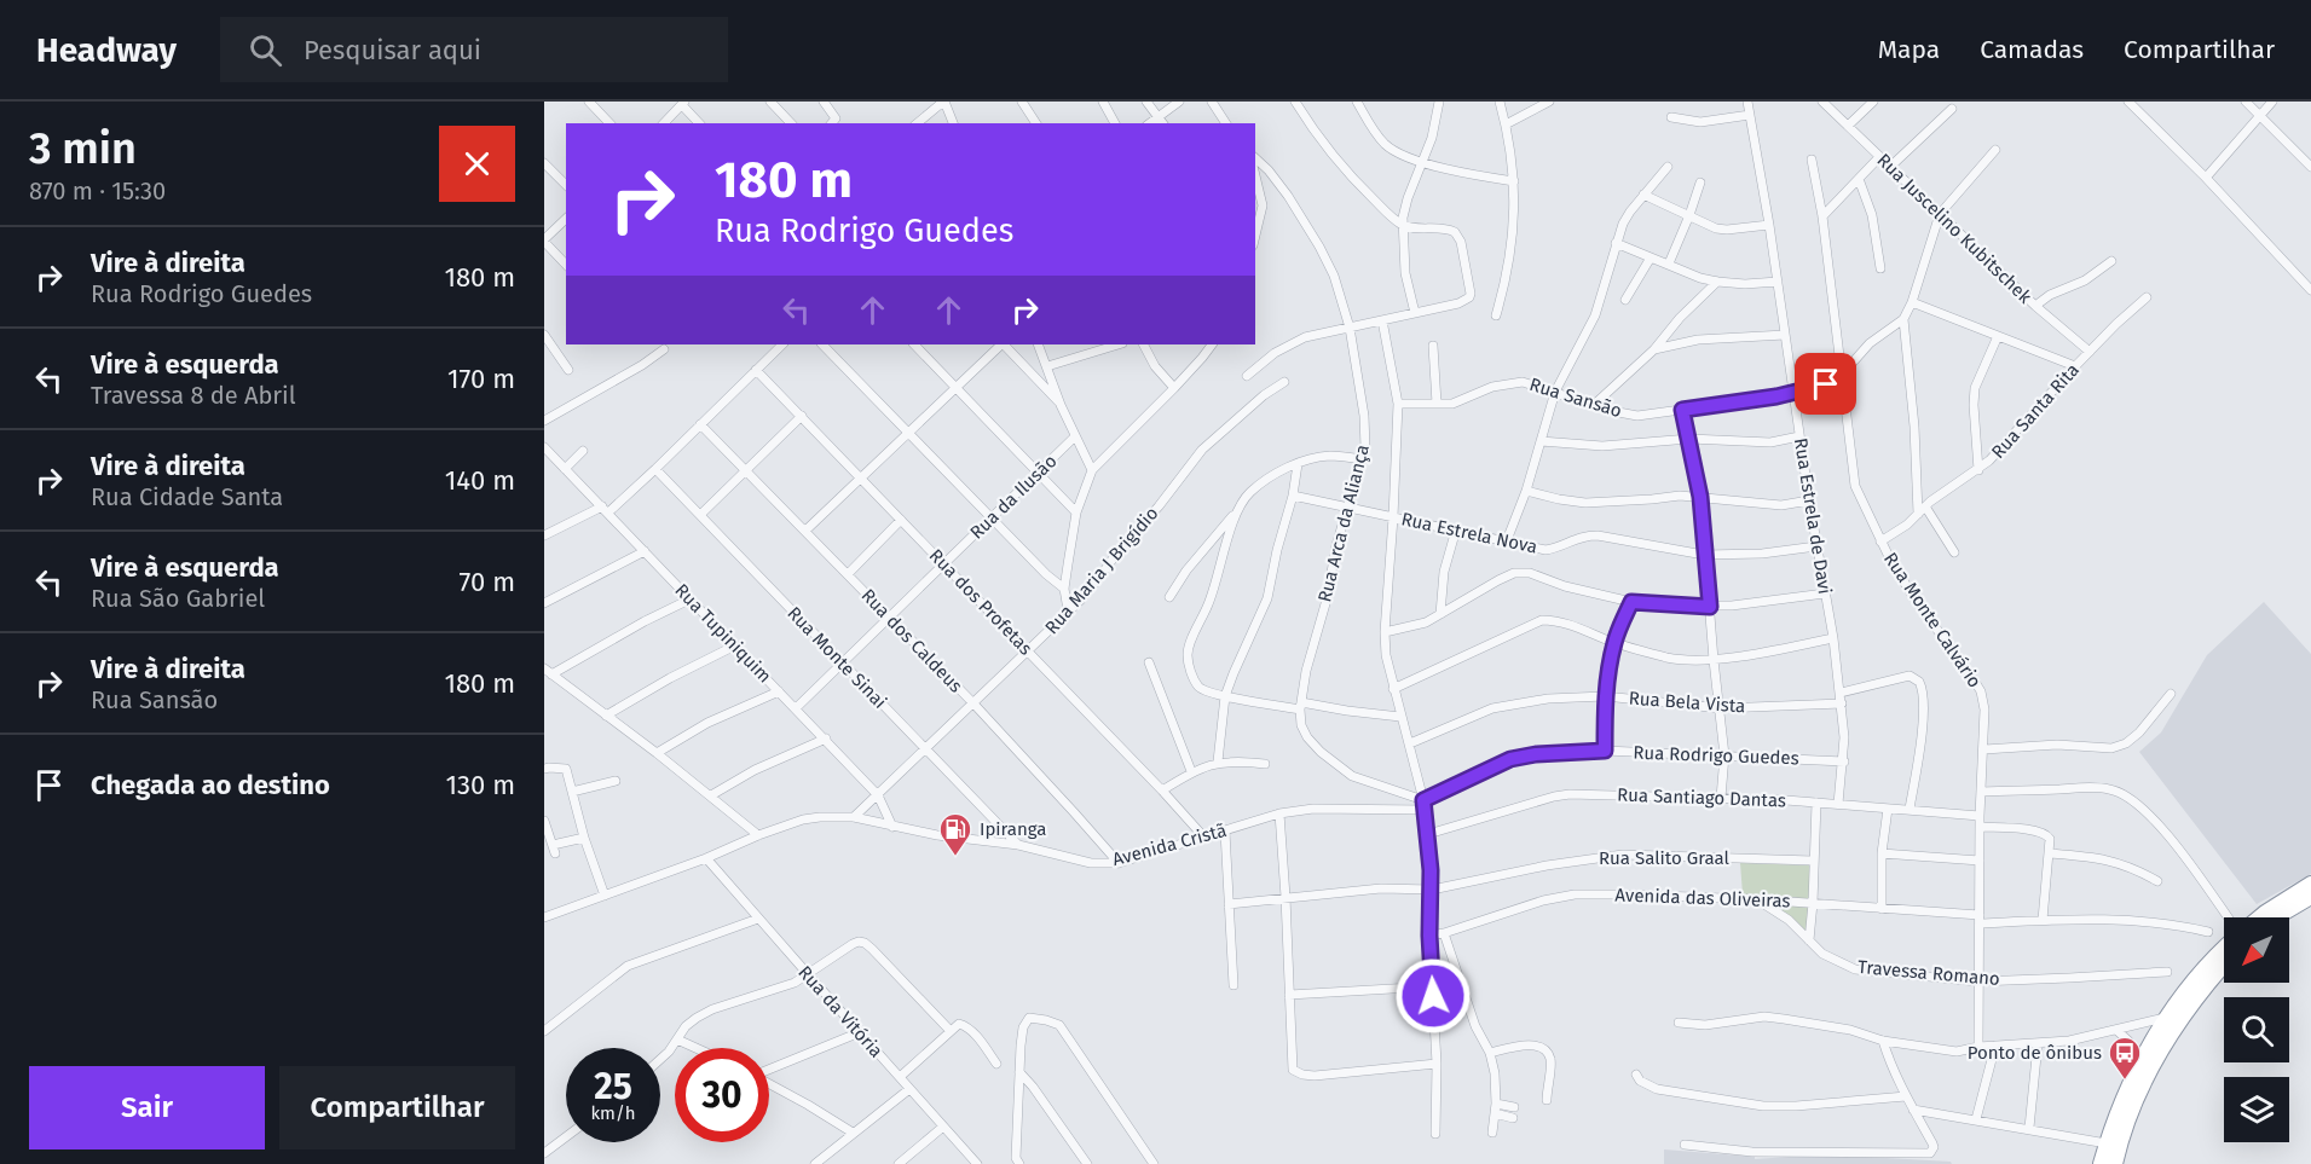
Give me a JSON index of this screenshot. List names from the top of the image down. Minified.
{"streets":{"street":["Rua Juscelino Kubitschek","Rua Sansão","Rua Santa Rita","Rua da Ilusão","Rua Estrela de Davi","Rua Arca da Aliança","Rua Estrela Nova","Rua Maria J Brigídio","Rua dos Profetas","Rua Monte Calvário","Rua Tupiniquim","Rua dos Caldeus","Rua Monte Sinai","Rua Bela Vista","Rua Rodrigo Guedes","Rua Santiago Dantas","Avenida Cristã","Rua Salito Graal","Avenida das Oliveiras","Travessa Romano","Rua da Vitória"]},"crossings":[["Rua Juscelino Kubitschek","Rua Santa Rita"],["Rua Sansão","Rua Estrela de Davi"],["Rua Sansão","Rua Monte Calvário"],["Rua Santa Rita","Rua Monte Calvário"],["Rua da Ilusão","Rua dos Profetas"],["Rua da Ilusão","Rua Tupiniquim"],["Rua da Ilusão","Rua dos Caldeus"],["Rua da Ilusão","Rua Monte Sinai"],["Rua Estrela de Davi","Rua Estrela Nova"],["Rua Estrela de Davi","Rua Bela Vista"],["Rua Estrela de Davi","Rua Rodrigo Guedes"],["Rua Estrela de Davi","Rua Santiago Dantas"],["Rua Arca da Aliança","Rua Estrela Nova"],["Rua Maria J Brigídio","Rua dos Profetas"],["Rua Maria J Brigídio","Rua Tupiniquim"],["Rua Maria J Brigídio","Rua dos Caldeus"],["Rua Maria J Brigídio","Rua Monte Sinai"],["Rua Maria J Brigídio","Avenida Cristã"],["Rua dos Profetas","Avenida Cristã"],["Rua Monte Calvário","Rua Santiago Dantas"],["Rua Monte Calvário","Avenida das Oliveiras"],["Rua Monte Calvário","Travessa Romano"],["Rua Tupiniquim","Avenida Cristã"],["Rua dos Caldeus","Avenida Cristã"],["Rua Monte Sinai","Avenida Cristã"],["Rua Rodrigo Guedes","Avenida Cristã"],["Avenida Cristã","Rua da Vitória"],["Avenida das Oliveiras","Travessa Romano"]],"places":{"fuel station":["Ipiranga"],"bus stop":["Ponto de ônibus"]},"north":"bottom left","page":{"header":"Headway","search":"Pesquisar aqui","nav":["Mapa","Camadas","Compartilhar"],"heading":["3 min","870 m · 15:30"],"turn":["180 m","Rua Rodrigo Guedes"],"list":[{"name":"Vire à direita","note":"Rua Rodrigo Guedes","value":"180 m"},{"name":"Vire à esquerda","note":"Travessa 8 de Abril","value":"170 m"},{"name":"Vire à direita","note":"Rua Cidade Santa","value":"140 m"},{"name":"Vire à esquerda","note":"Rua São Gabriel","value":"70 m"},{"name":"Vire à direita","note":"Rua Sansão","value":"180 m"},{"name":"Chegada ao destino","value":"130 m"}],"speed":"25 km/h","limit":"30","buttons":["Sair","Compartilhar"]}}
